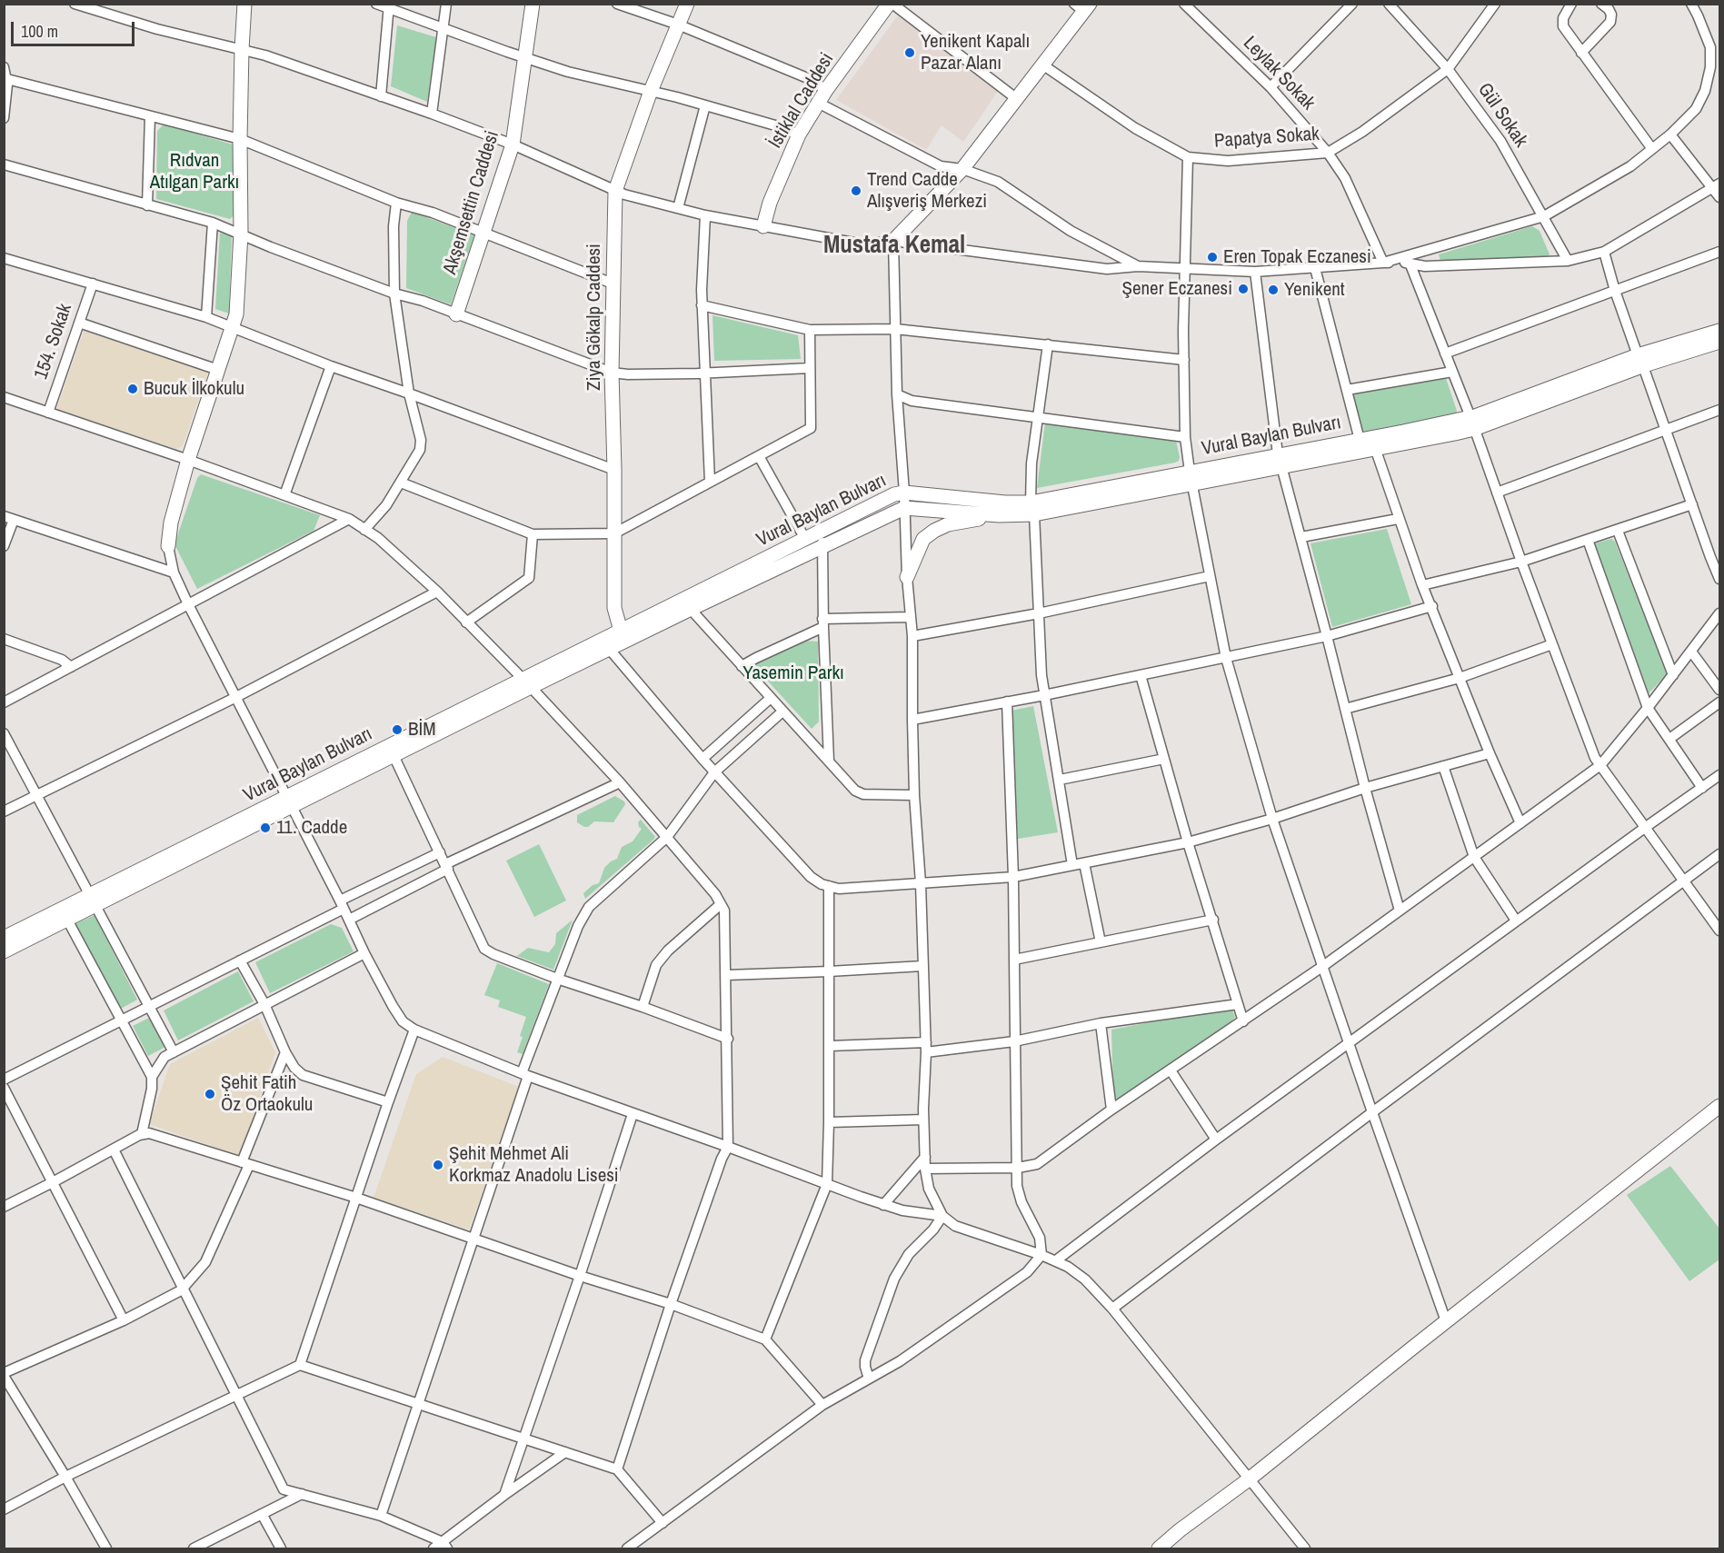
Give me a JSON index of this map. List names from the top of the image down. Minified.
{"streets":{"street":["Leylak Sokak","İstiklal Caddesi","Gül Sokak","Papatya Sokak","Akşemsettin Caddesi","Ziya Gökalp Caddesi","154. Sokak","Vural Baylan Bulvarı"]},"crossings":[["Leylak Sokak","Papatya Sokak"],["Gül Sokak","Papatya Sokak"],["Ziya Gökalp Caddesi","Vural Baylan Bulvarı"]],"districts":["Mustafa Kemal"],"parks":["Rıdvan Atılgan Parkı","Yasemin Parkı"],"places":["Yenikent Kapalı Pazar Alanı","Trend Cadde Alışveriş Merkezi","Eren Topak Eczanesi","Şener Eczanesi","Yenikent","Bucuk İlkokulu","BİM","11. Cadde","Şehit Fatih Öz Ortaokulu","Şehit Mehmet Ali Korkmaz Anadolu Lisesi"],"scale_bar":"100 m"}
